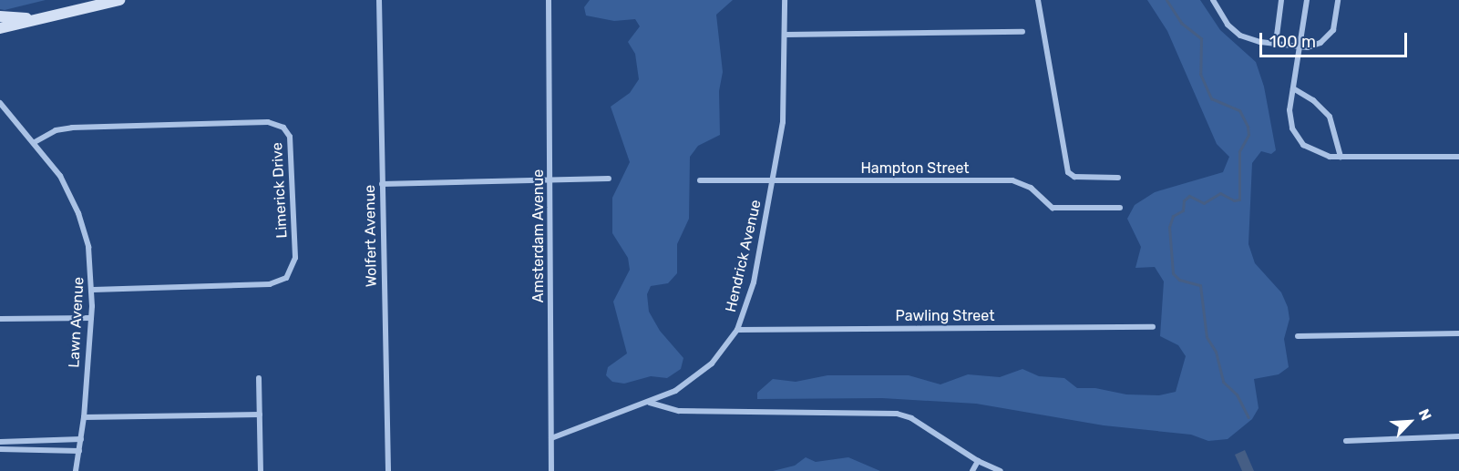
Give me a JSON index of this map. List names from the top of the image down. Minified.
{"streets":{"street":["Hampton Street","Limerick Drive","Wolfert Avenue","Amsterdam Avenue","Hendrick Avenue","Pawling Street","Lawn Avenue"]},"crossings":[["Hampton Street","Hendrick Avenue"],["Limerick Drive","Lawn Avenue"],["Amsterdam Avenue","Hendrick Avenue"],["Hendrick Avenue","Pawling Street"]],"scale_bar":"100 m","north":"top right"}
